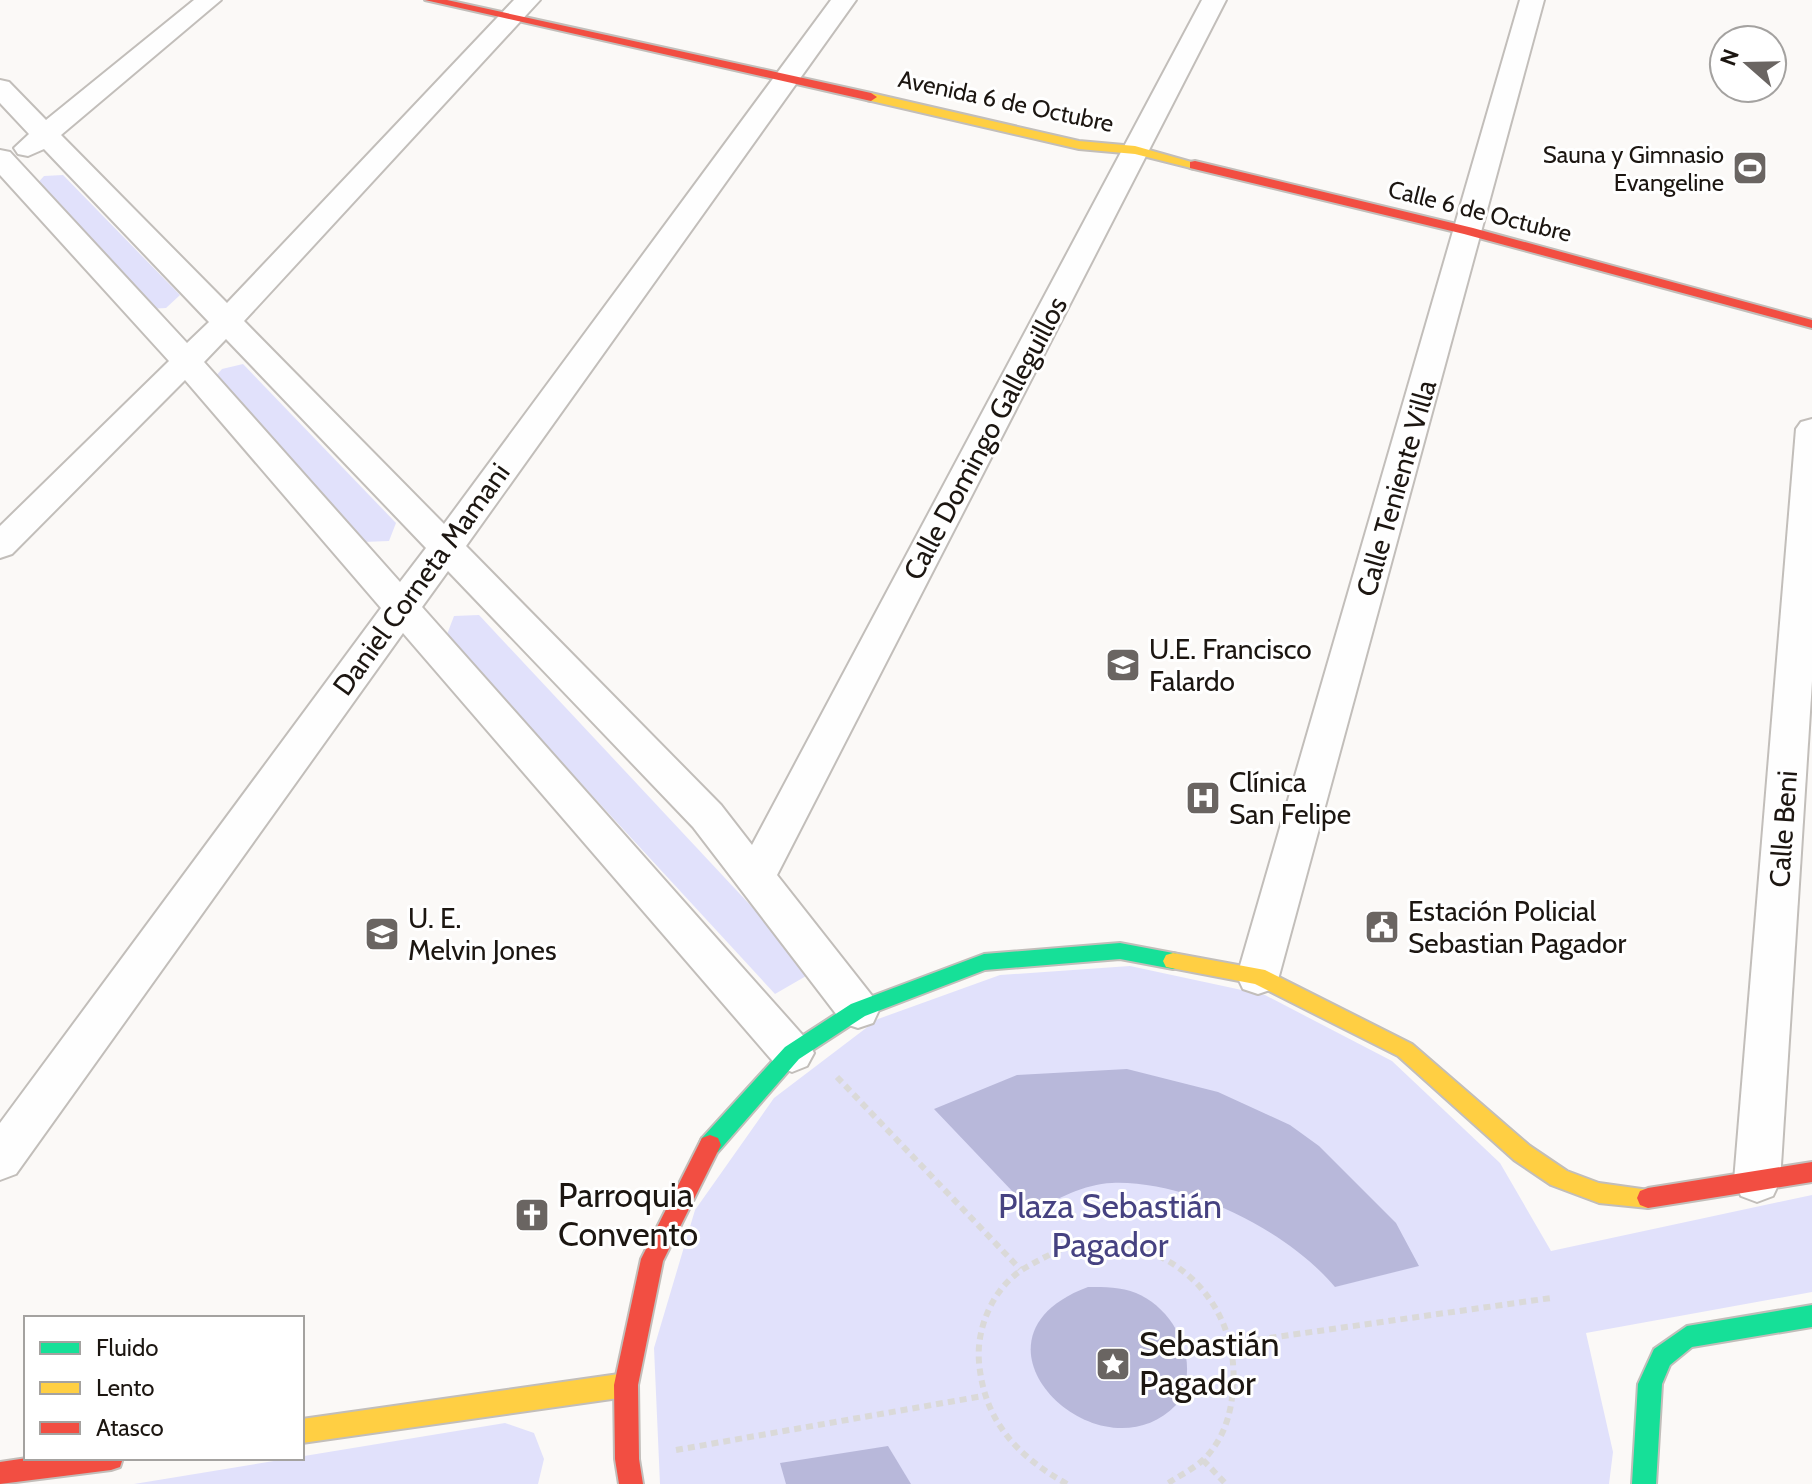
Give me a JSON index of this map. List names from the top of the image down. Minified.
{"streets":{"street":["Avenida 6 de Octubre","Calle 6 de Octubre","Calle Domingo Galleguillos","Calle Teniente Villa","Daniel Corneta Mamani","Calle Beni"]},"crossings":[["Avenida 6 de Octubre","Calle 6 de Octubre"],["Avenida 6 de Octubre","Calle Domingo Galleguillos"],["Avenida 6 de Octubre","Daniel Corneta Mamani"],["Calle 6 de Octubre","Calle Domingo Galleguillos"],["Calle 6 de Octubre","Calle Teniente Villa"]],"parks":["Plaza Sebastián Pagador"],"places":{"sports":["Sauna y Gimnasio Evangeline"],"school or university":["U.E. Francisco Falardo","U. E. Melvin Jones"],"hospital":["Clínica San Felipe"],"public building":["Estación Policial Sebastian Pagador"],"church":["Parroquia Convento"],"place":["Sebastián Pagador"]},"legend":["Fluido","Lento","Atasco"],"north":"left"}
